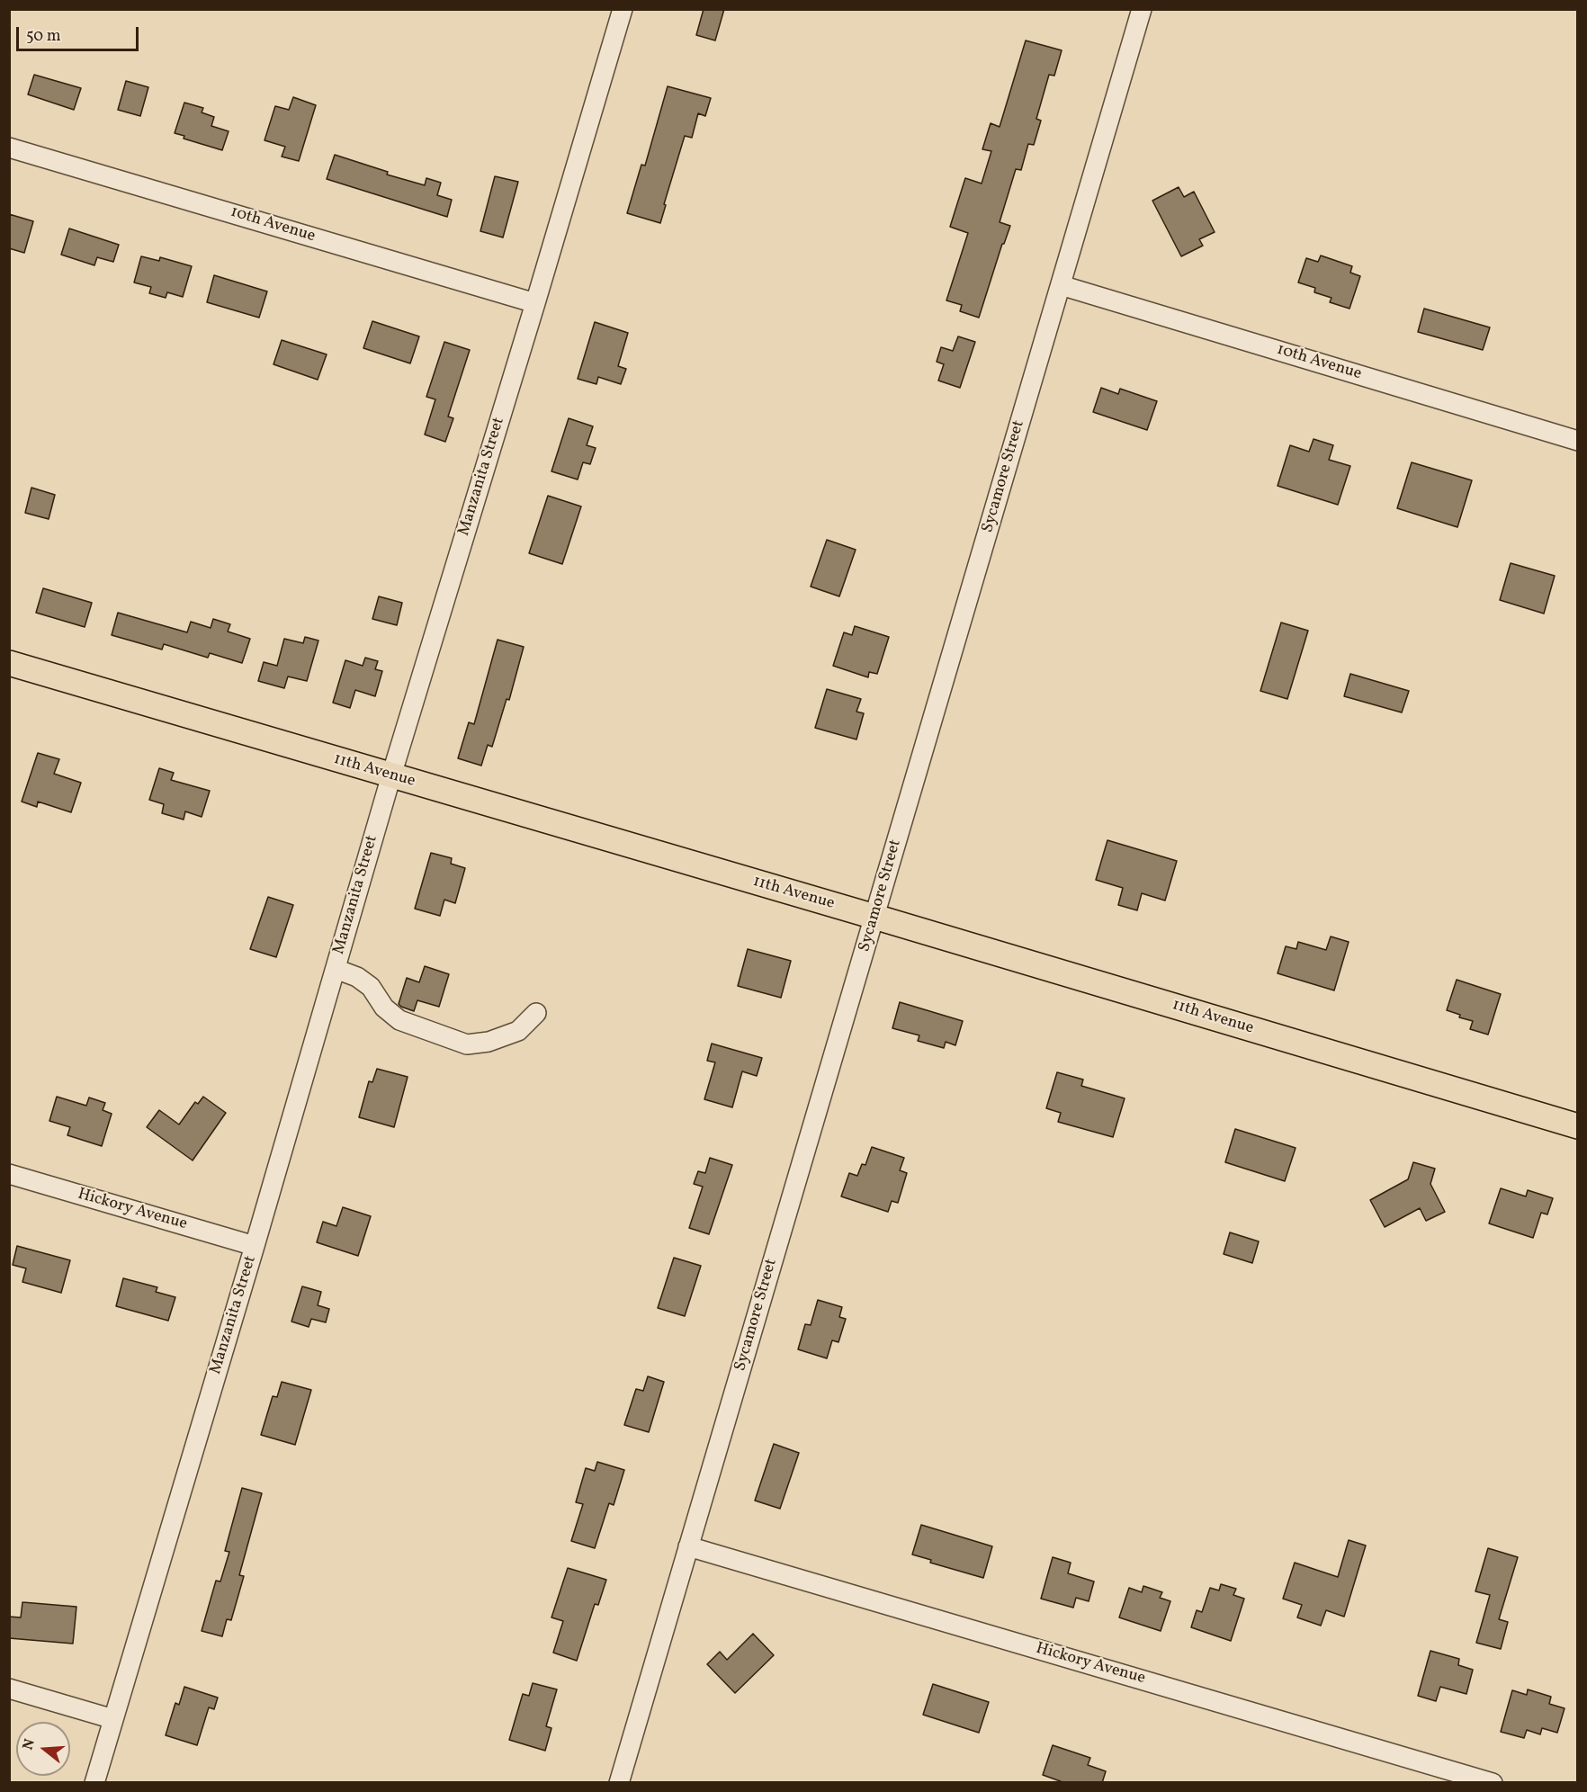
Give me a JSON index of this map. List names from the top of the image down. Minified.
{"streets":{"main road":["11th Avenue"],"street":["10th Avenue","Manzanita Street","Sycamore Street","Hickory Avenue"]},"crossings":[["10th Avenue","Manzanita Street"],["10th Avenue","Sycamore Street"],["Manzanita Street","11th Avenue"],["Manzanita Street","Hickory Avenue"],["Sycamore Street","11th Avenue"],["Sycamore Street","Hickory Avenue"]],"scale_bar":"50 m","north":"left"}
